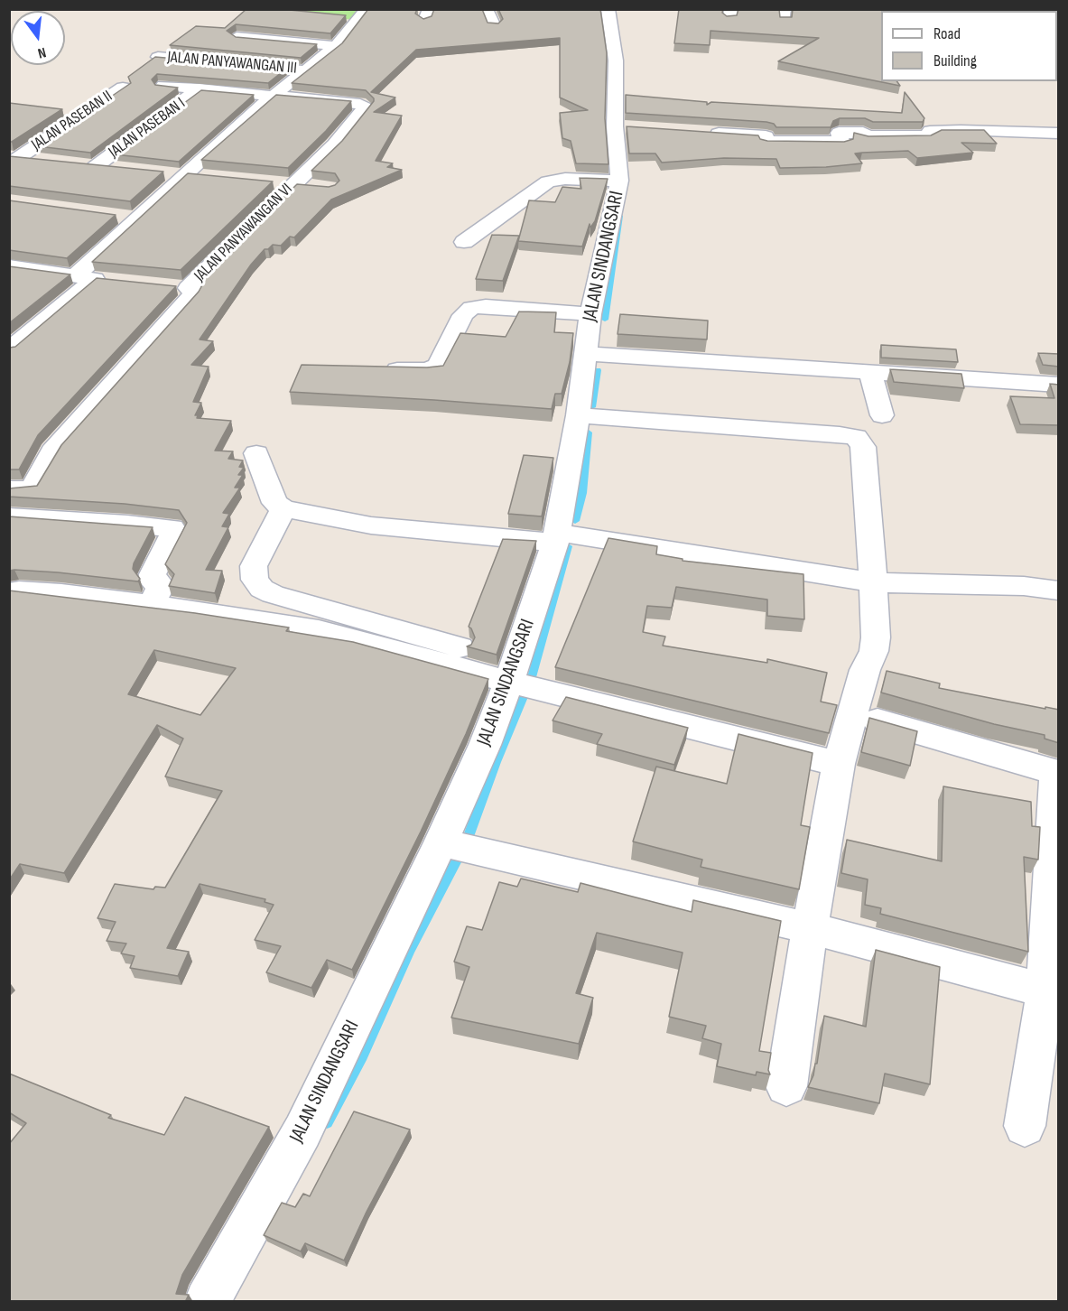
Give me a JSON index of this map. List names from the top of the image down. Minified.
{"streets":{"street":["JALAN PANYAWANGAN III","JALAN PASEBAN II","JALAN PASEBAN I","JALAN PANYAWANGAN VI","JALAN SINDANGSARI"]},"legend":["Road","Building"],"north":"bottom"}
